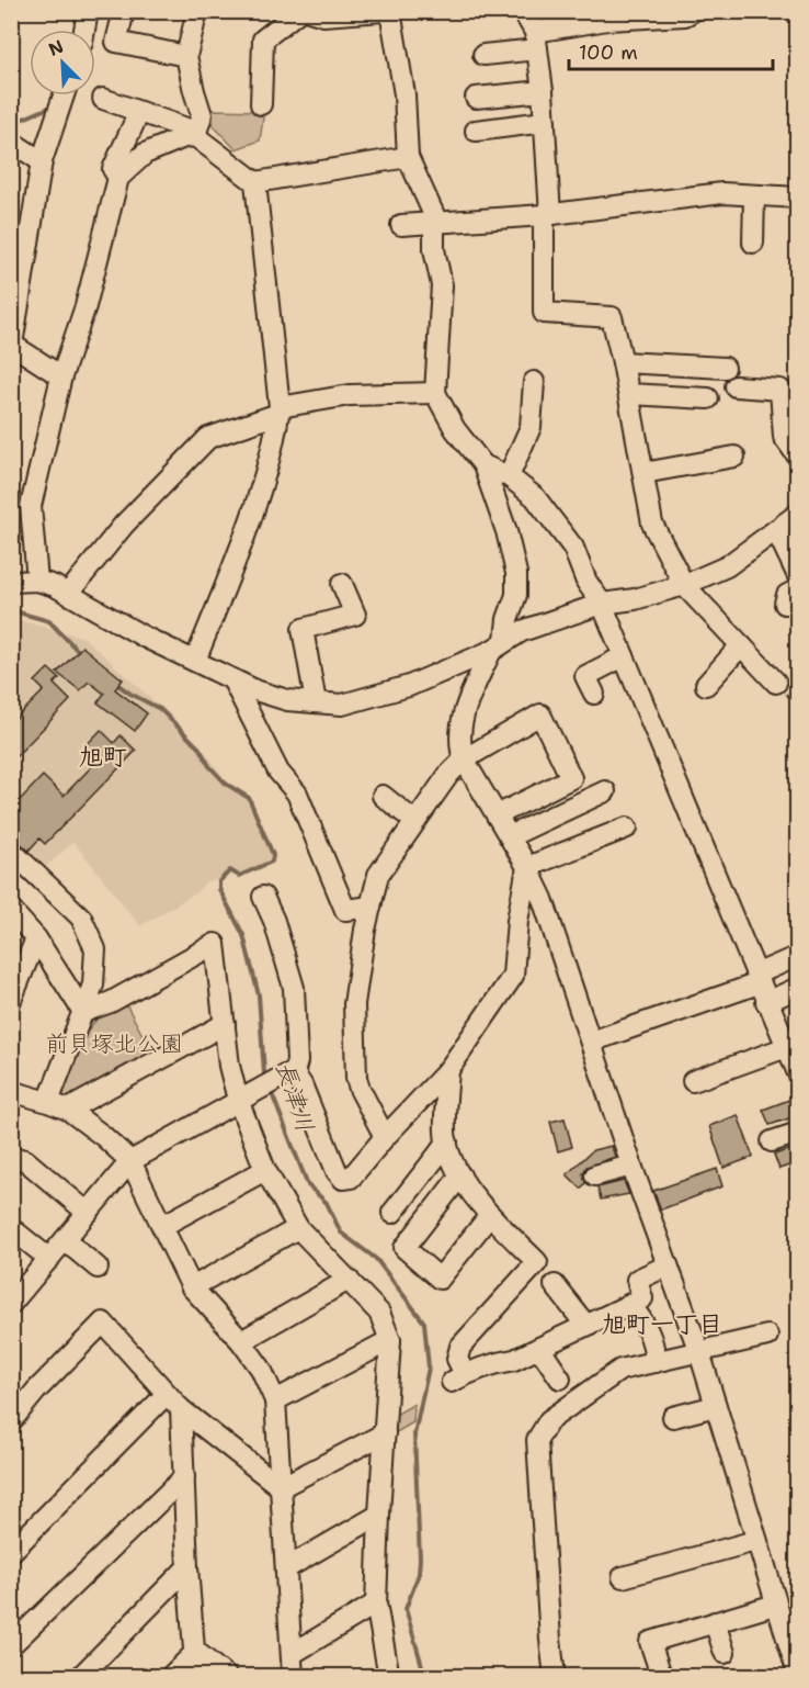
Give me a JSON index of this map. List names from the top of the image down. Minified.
{"districts":["旭町","旭町一丁目"],"water":["長津川"],"parks":["前貝塚北公園"],"scale_bar":"100 m","north":"top left"}
